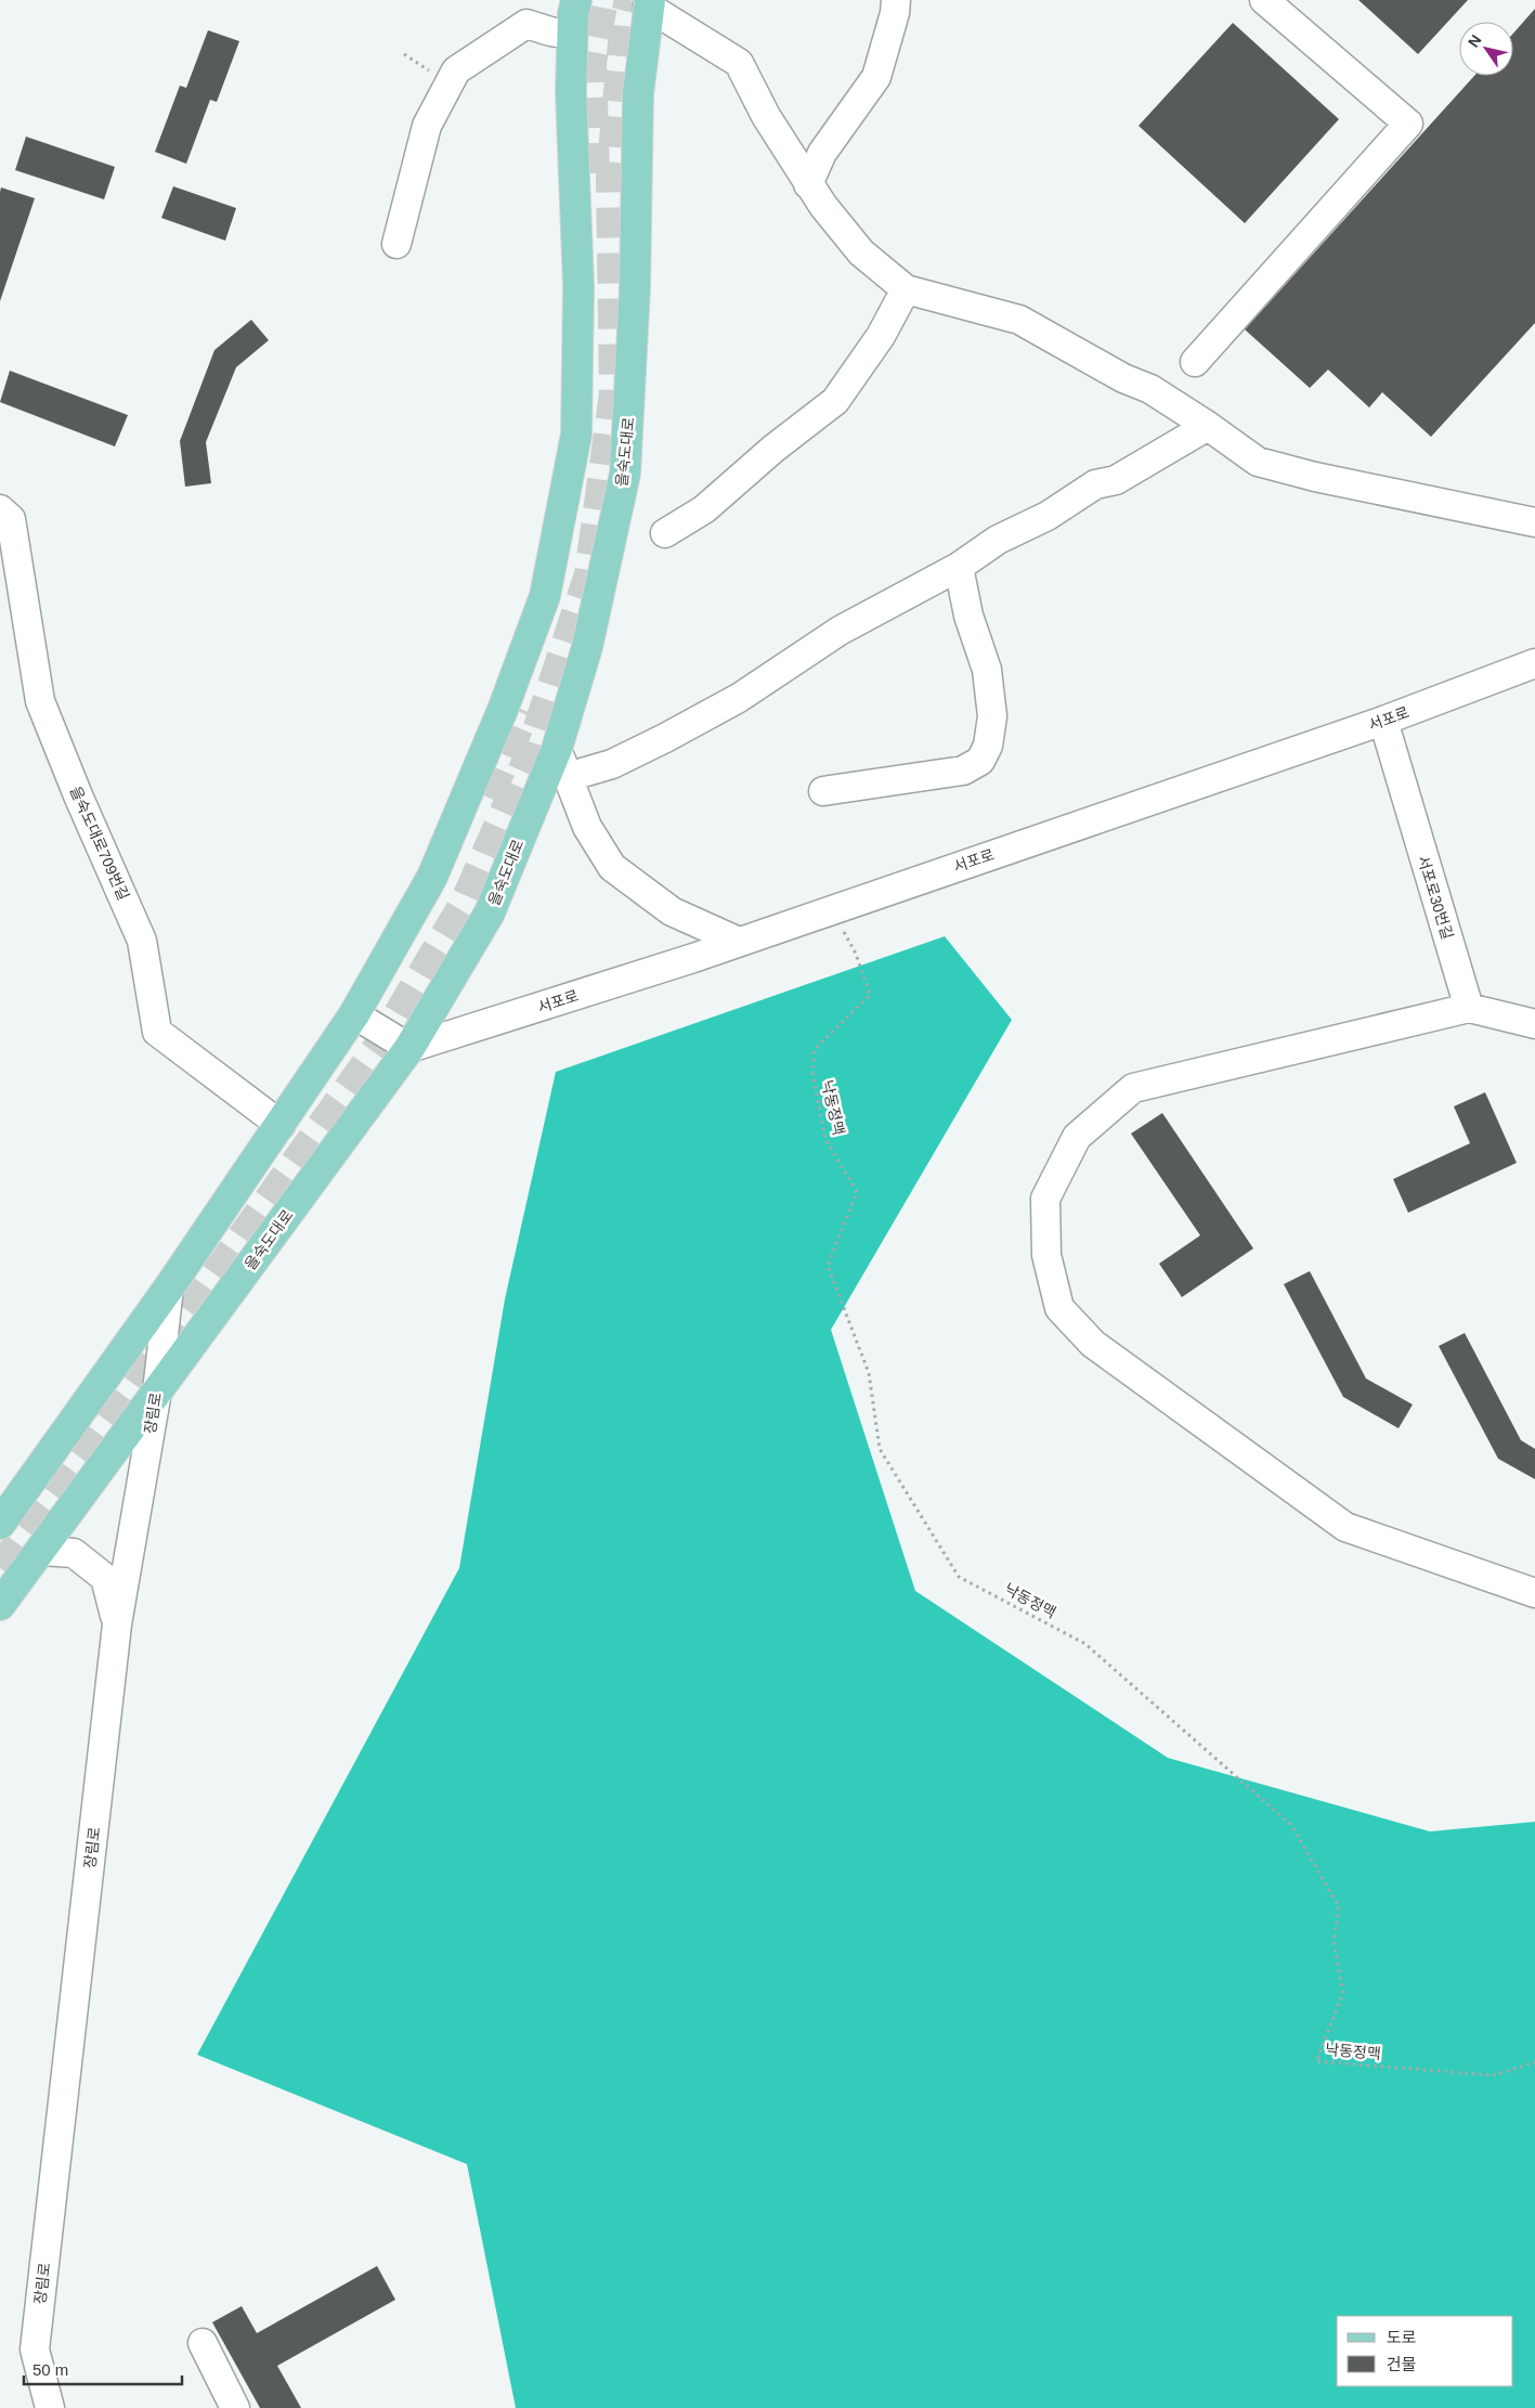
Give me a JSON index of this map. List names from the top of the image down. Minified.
{"streets":{"main road":["을숙도대로"],"street":["서포로","을숙도대로709번길","서포로30번길","장림로"],"path":["낙동정맥"]},"crossings":[["을숙도대로","서포로"],["을숙도대로","장림로"],["서포로","서포로30번길"],["서포로","낙동정맥"]],"legend":["도로","건물"],"scale_bar":"50 m","north":"top left"}
